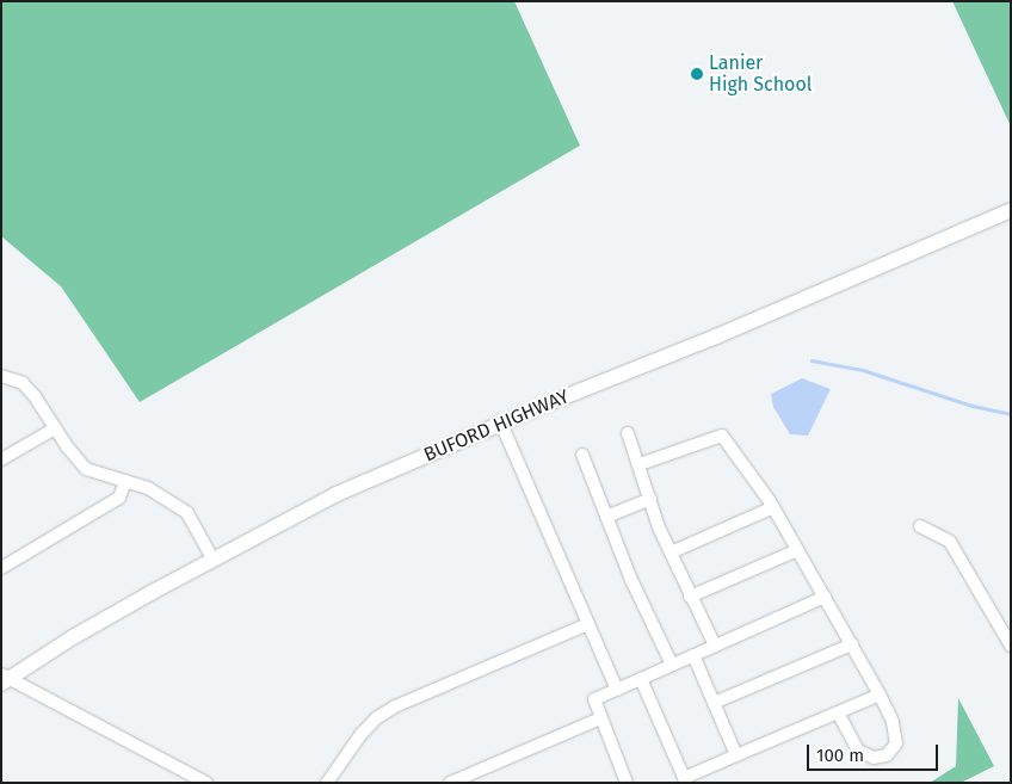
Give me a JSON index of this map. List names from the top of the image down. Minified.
{"streets":{"main road":["BUFORD HIGHWAY"]},"places":["Lanier High School"],"scale_bar":"100 m"}
